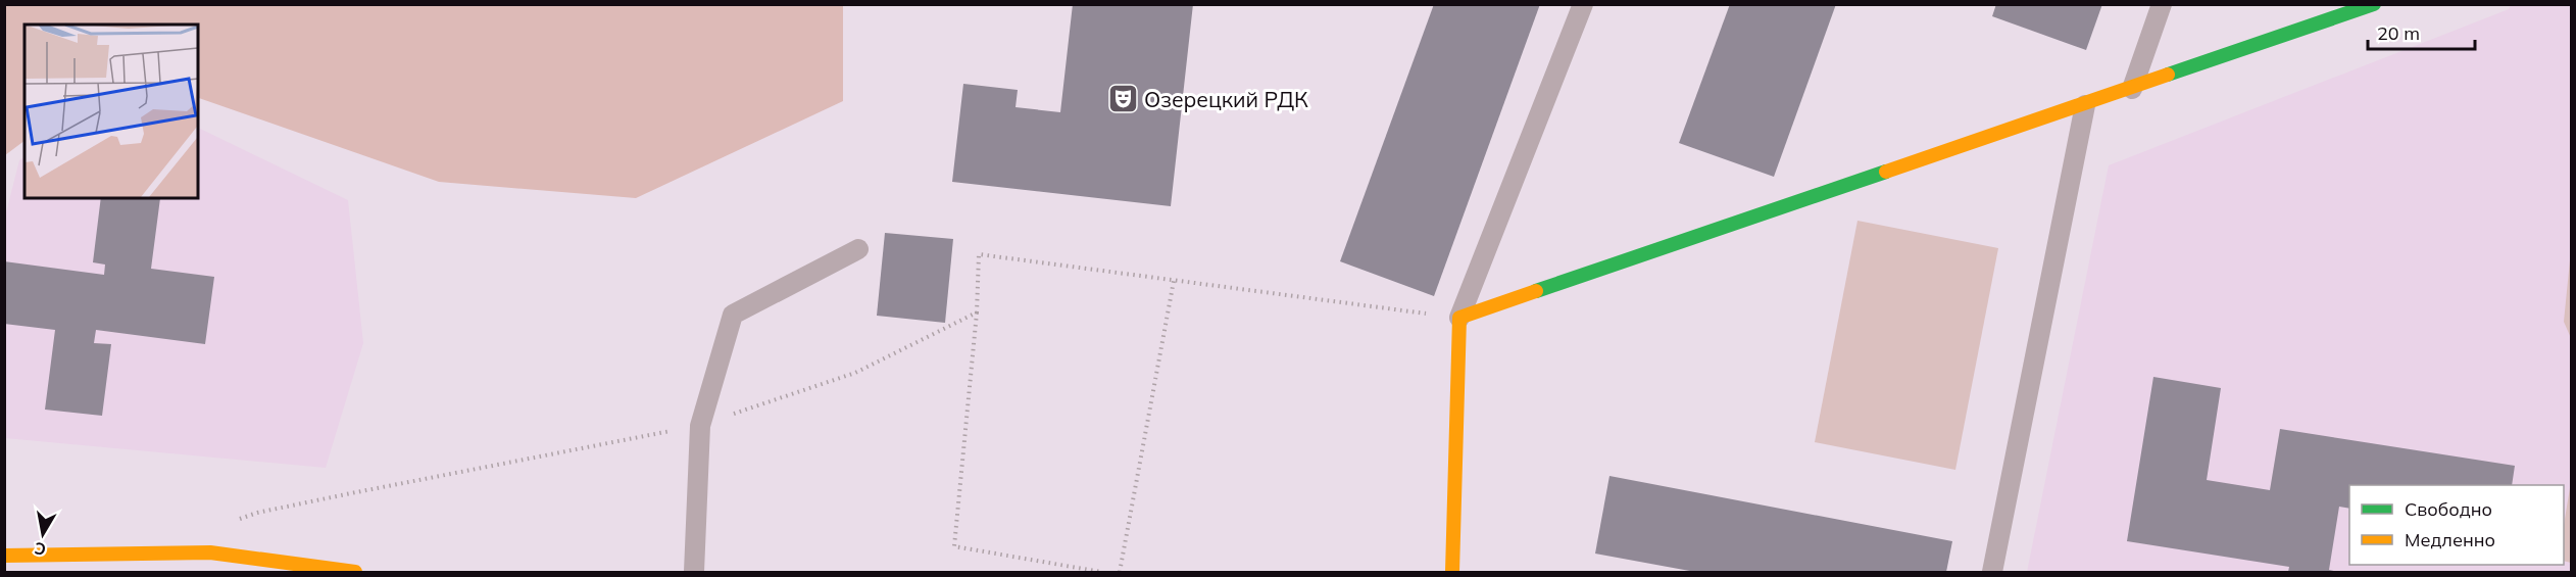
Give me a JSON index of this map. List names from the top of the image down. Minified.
{"places":{"theatre":["Озерецкий РДК"]},"legend":["Свободно","Медленно"],"scale_bar":"20 m","north":"bottom"}
